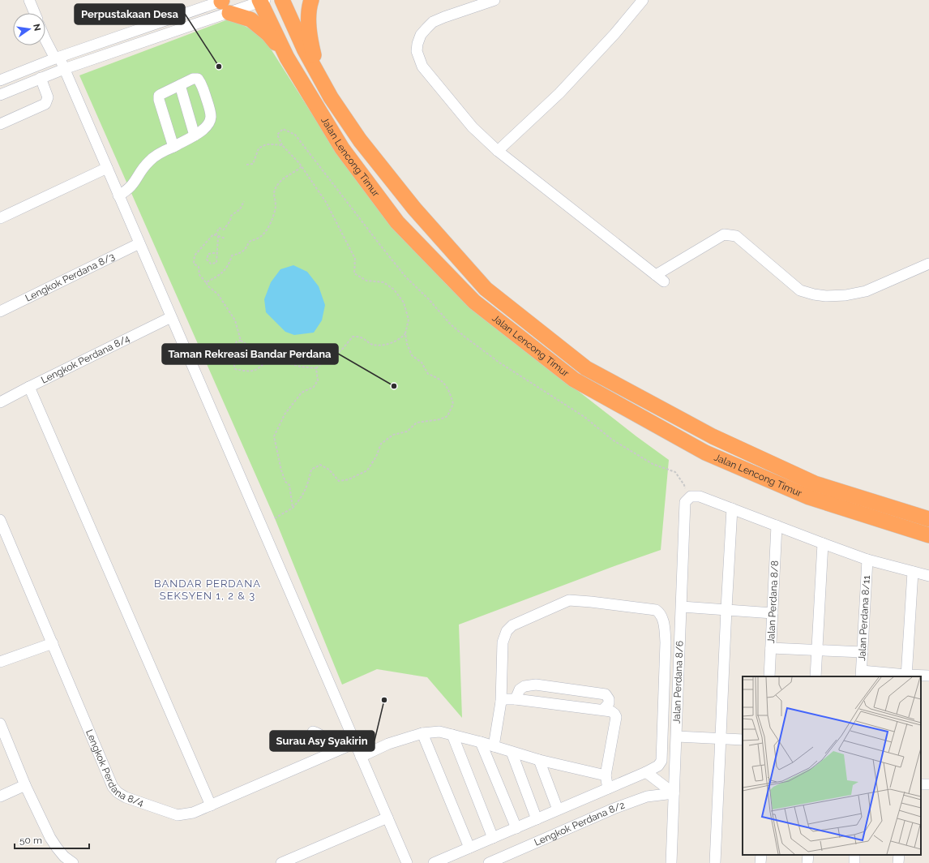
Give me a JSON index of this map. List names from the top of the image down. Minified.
{"streets":{"highway":["Jalan Lencong Timur"],"street":["Lengkok Perdana 8/3","Lengkok Perdana 8/4","Jalan Perdana 8/8","Jalan Perdana 8/11","Jalan Perdana 8/6","Lengkok Perdana 8/2"]},"crossings":[["Jalan Perdana 8/6","Lengkok Perdana 8/2"]],"districts":["BANDAR PERDANA SEKSYEN 1, 2 & 3"],"places":["Perpustakaan Desa","Taman Rekreasi Bandar Perdana","Surau Asy Syakirin"],"scale_bar":"50 m","north":"right"}
